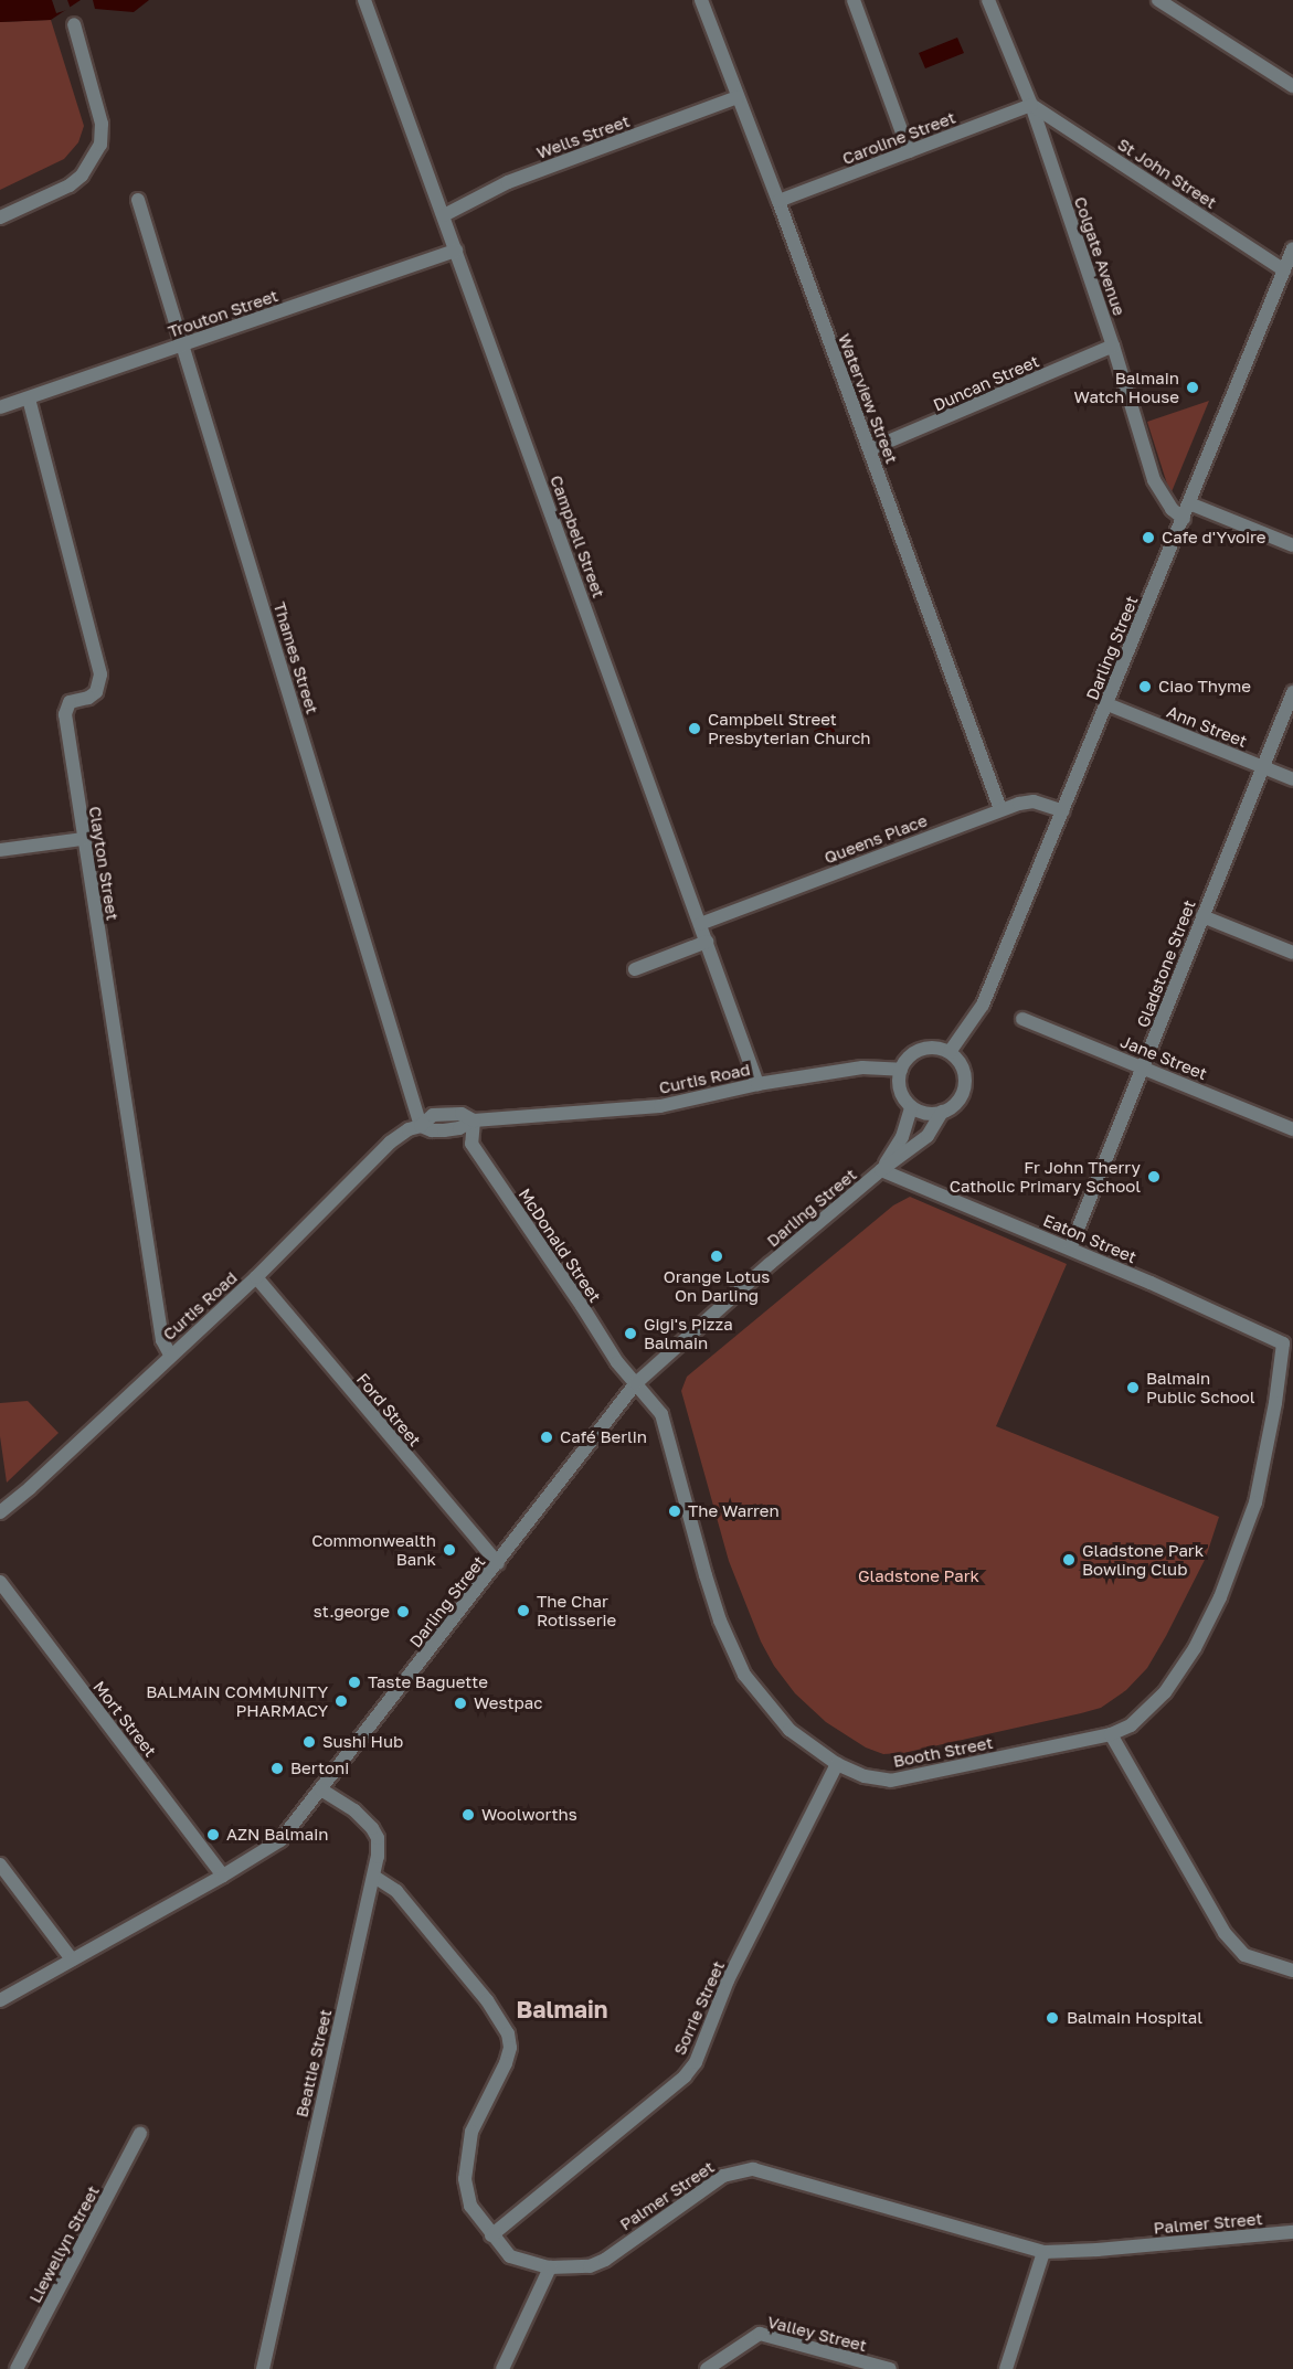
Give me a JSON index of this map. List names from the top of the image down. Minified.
{"streets":{"street":["Wells Street","Caroline Street","St John Street","Colgate Avenue","Trouton Street","Duncan Street","Waterview Street","Campbell Street","Darling Street","Thames Street","Ann Street","Queens Place","Clayton Street","Gladstone Street","Jane Street","Curtis Road","Eaton Street","McDonald Street","Ford Street","Mort Street","Booth Street","Sorrie Street","Beattie Street","Palmer Street","Llewellyn Street","Valley Street"]},"crossings":[["Wells Street","Waterview Street"],["Wells Street","Campbell Street"],["Caroline Street","St John Street"],["Caroline Street","Colgate Avenue"],["Caroline Street","Waterview Street"],["St John Street","Colgate Avenue"],["St John Street","Darling Street"],["Colgate Avenue","Duncan Street"],["Colgate Avenue","Darling Street"],["Trouton Street","Campbell Street"],["Trouton Street","Thames Street"],["Trouton Street","Clayton Street"],["Duncan Street","Waterview Street"],["Waterview Street","Queens Place"],["Campbell Street","Queens Place"],["Campbell Street","Curtis Road"],["Darling Street","Ann Street"],["Darling Street","Queens Place"],["Darling Street","Curtis Road"],["Darling Street","Eaton Street"],["Darling Street","McDonald Street"],["Darling Street","Ford Street"],["Darling Street","Mort Street"],["Darling Street","Booth Street"],["Darling Street","Beattie Street"],["Thames Street","Curtis Road"],["Ann Street","Gladstone Street"],["Clayton Street","Curtis Road"],["Gladstone Street","Jane Street"],["Gladstone Street","Eaton Street"],["Curtis Road","McDonald Street"],["Curtis Road","Ford Street"],["Eaton Street","Booth Street"],["McDonald Street","Booth Street"],["Booth Street","Sorrie Street"],["Sorrie Street","Palmer Street"],["Beattie Street","Palmer Street"]],"districts":["Balmain"],"parks":["Gladstone Park"],"places":["Balmain Watch House","Cafe d'Yvoire","Ciao Thyme","Campbell Street Presbyterian Church","Fr John Therry Catholic Primary School","Orange Lotus On Darling","Gigi's Pizza Balmain","Balmain Public School","Café Berlin","The Warren","Commonwealth Bank","Gladstone Park Bowling Club","The Char Rotisserie","st.george","Taste Baguette","BALMAIN COMMUNITY PHARMACY","Westpac","Sushi Hub","Bertoni","Woolworths","AZN Balmain","Balmain Hospital"]}
